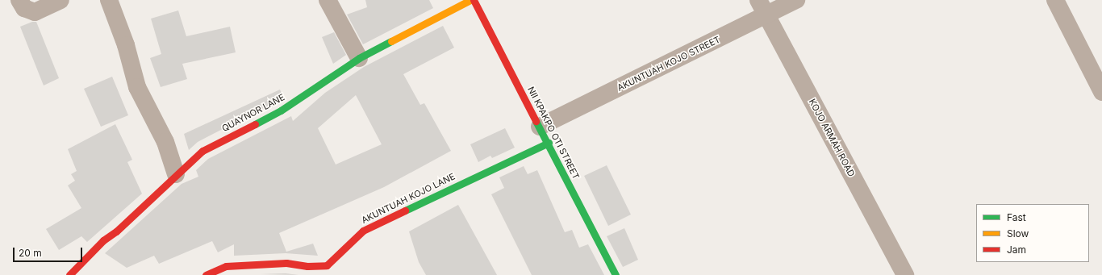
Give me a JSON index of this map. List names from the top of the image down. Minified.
{"streets":{"street":["AKUNTUAH KOJO STREET","QUAYNOR LANE","NII KPAKPO OTI STREET","KOJO ARMAH ROAD","AKUNTUAH KOJO LANE"]},"crossings":[["AKUNTUAH KOJO STREET","NII KPAKPO OTI STREET"],["AKUNTUAH KOJO STREET","KOJO ARMAH ROAD"],["NII KPAKPO OTI STREET","AKUNTUAH KOJO LANE"]],"legend":["Fast","Slow","Jam"],"scale_bar":"20 m"}
